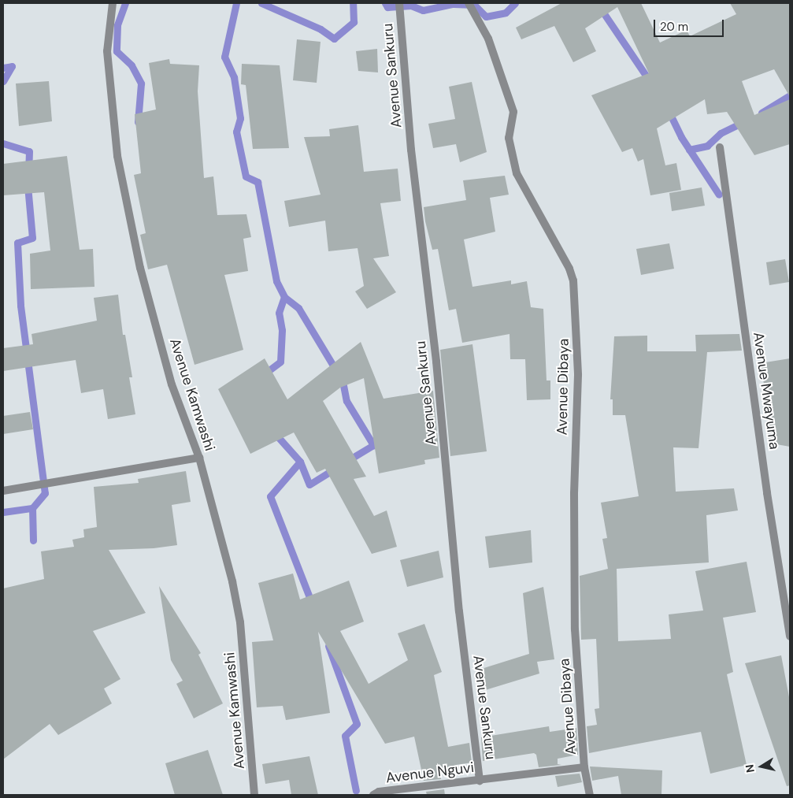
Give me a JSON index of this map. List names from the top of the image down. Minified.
{"streets":{"street":["Avenue Sankuru","Avenue Dibaya","Avenue Mwayuma","Avenue Kamwashi","Avenue Nguvi"]},"crossings":[["Avenue Sankuru","Avenue Nguvi"],["Avenue Dibaya","Avenue Nguvi"]],"scale_bar":"20 m","north":"left"}
